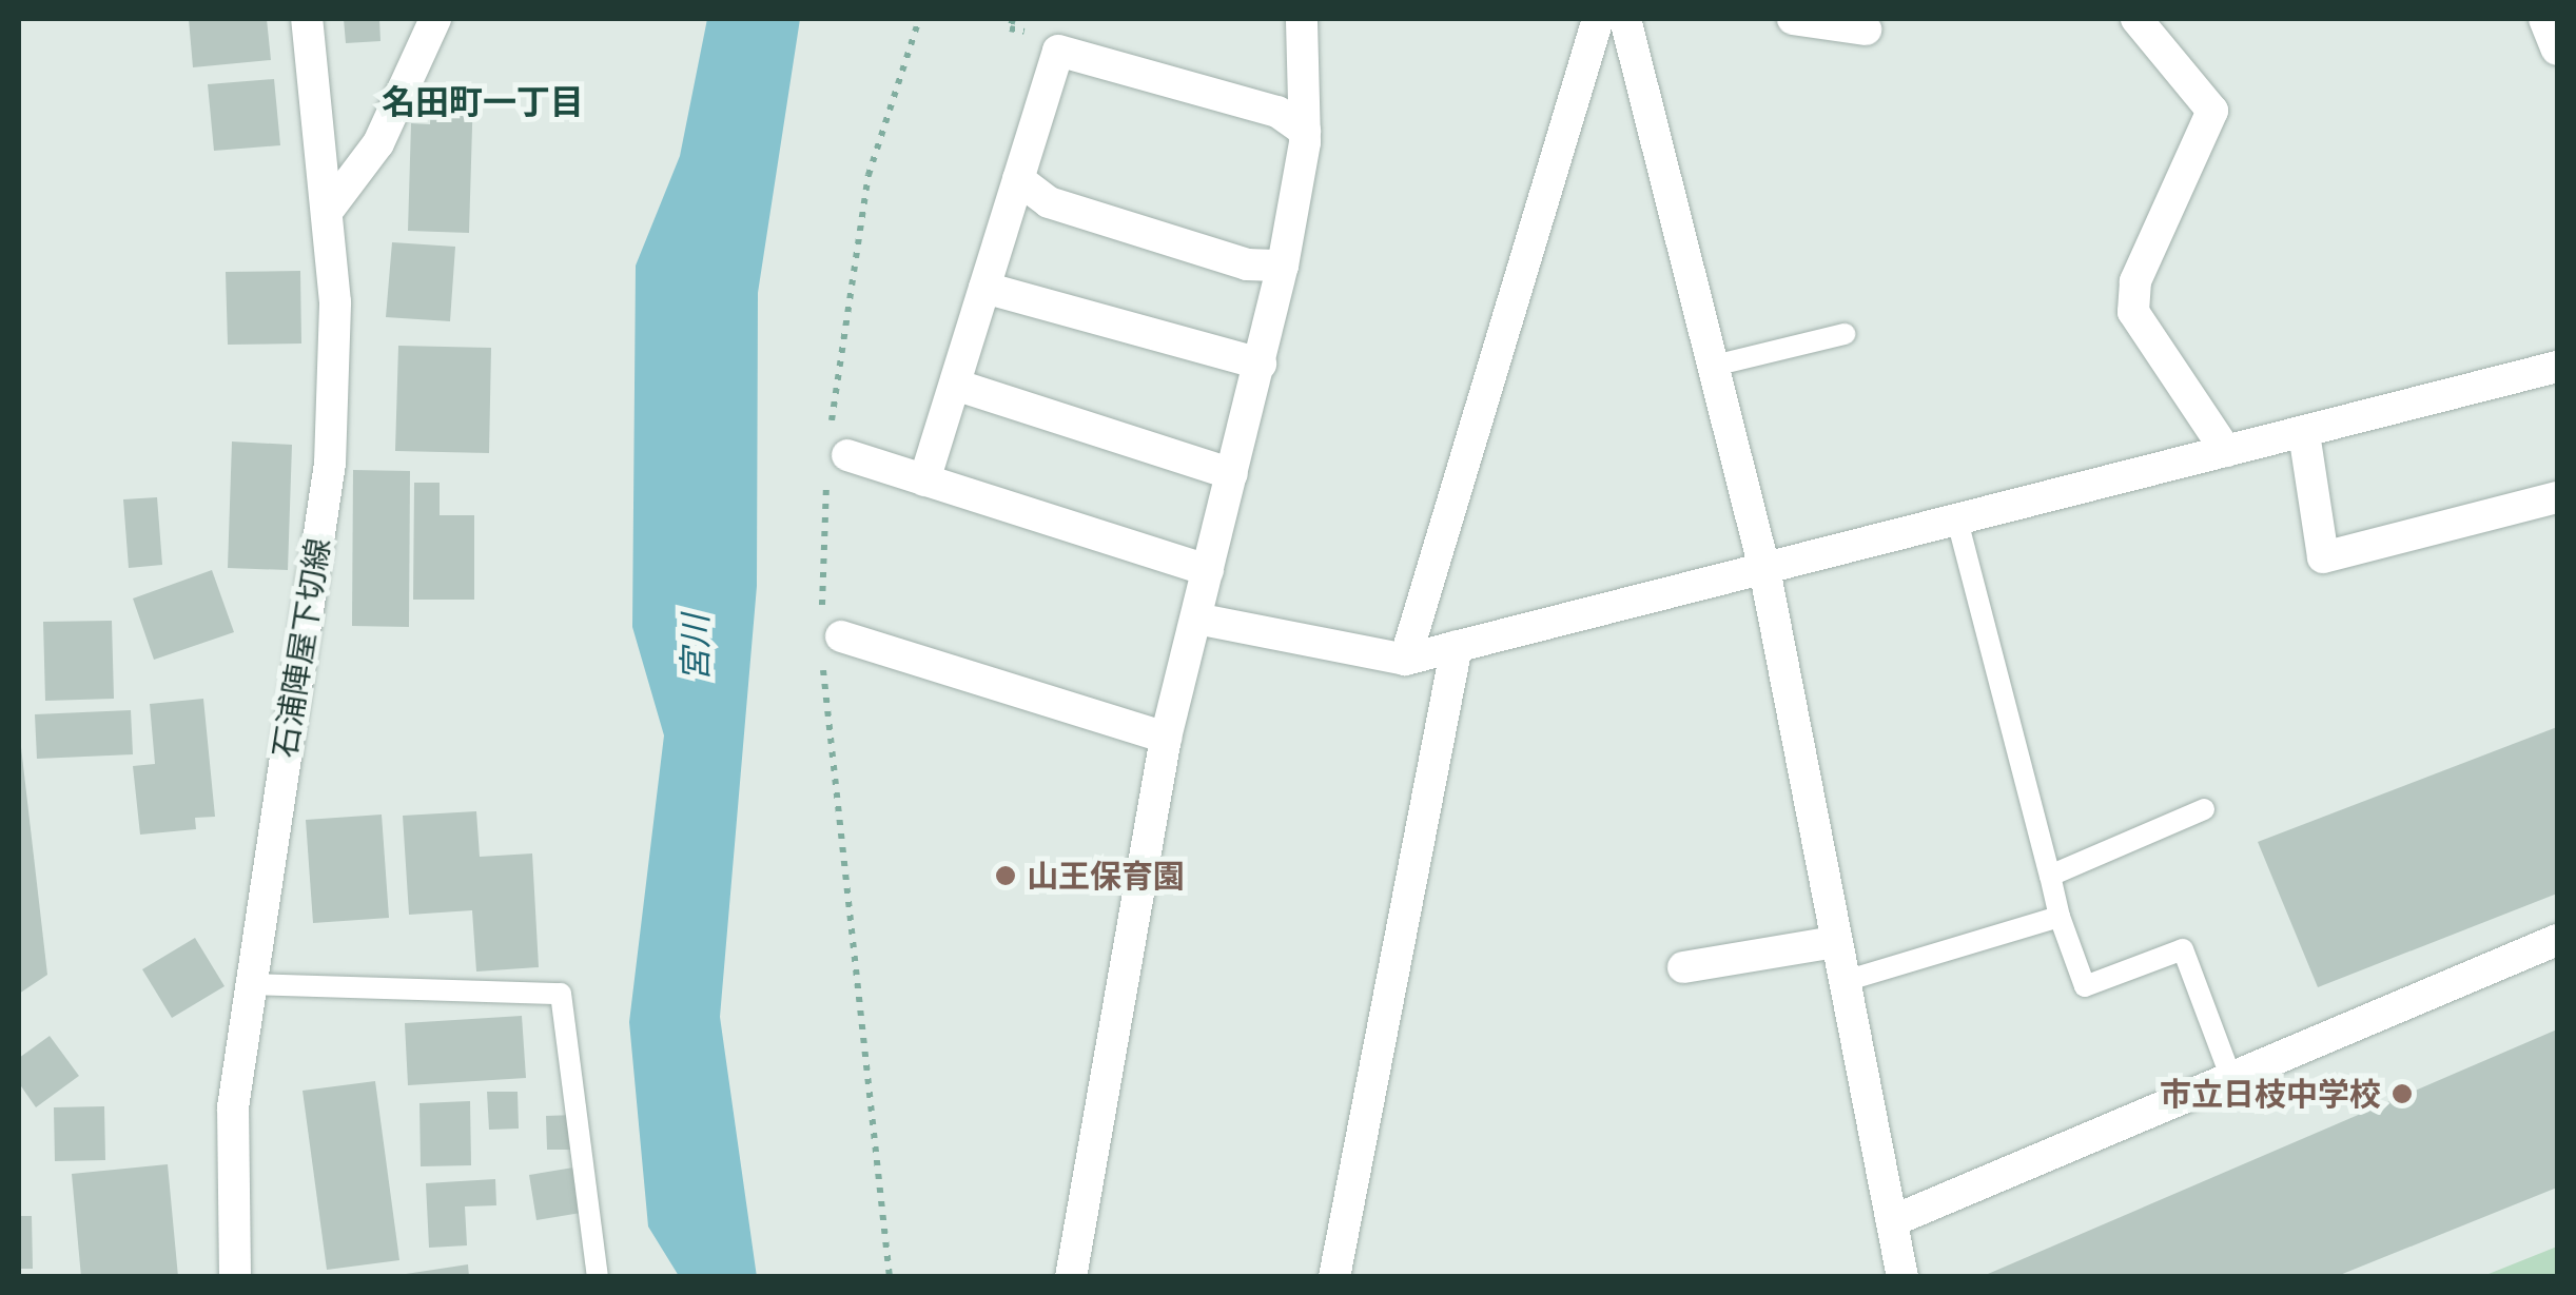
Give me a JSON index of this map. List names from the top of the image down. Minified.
{"streets":{"street":["石浦陣屋下切線"]},"districts":["名田町一丁目"],"water":["宮川"],"places":["山王保育園","市立日枝中学校"]}
